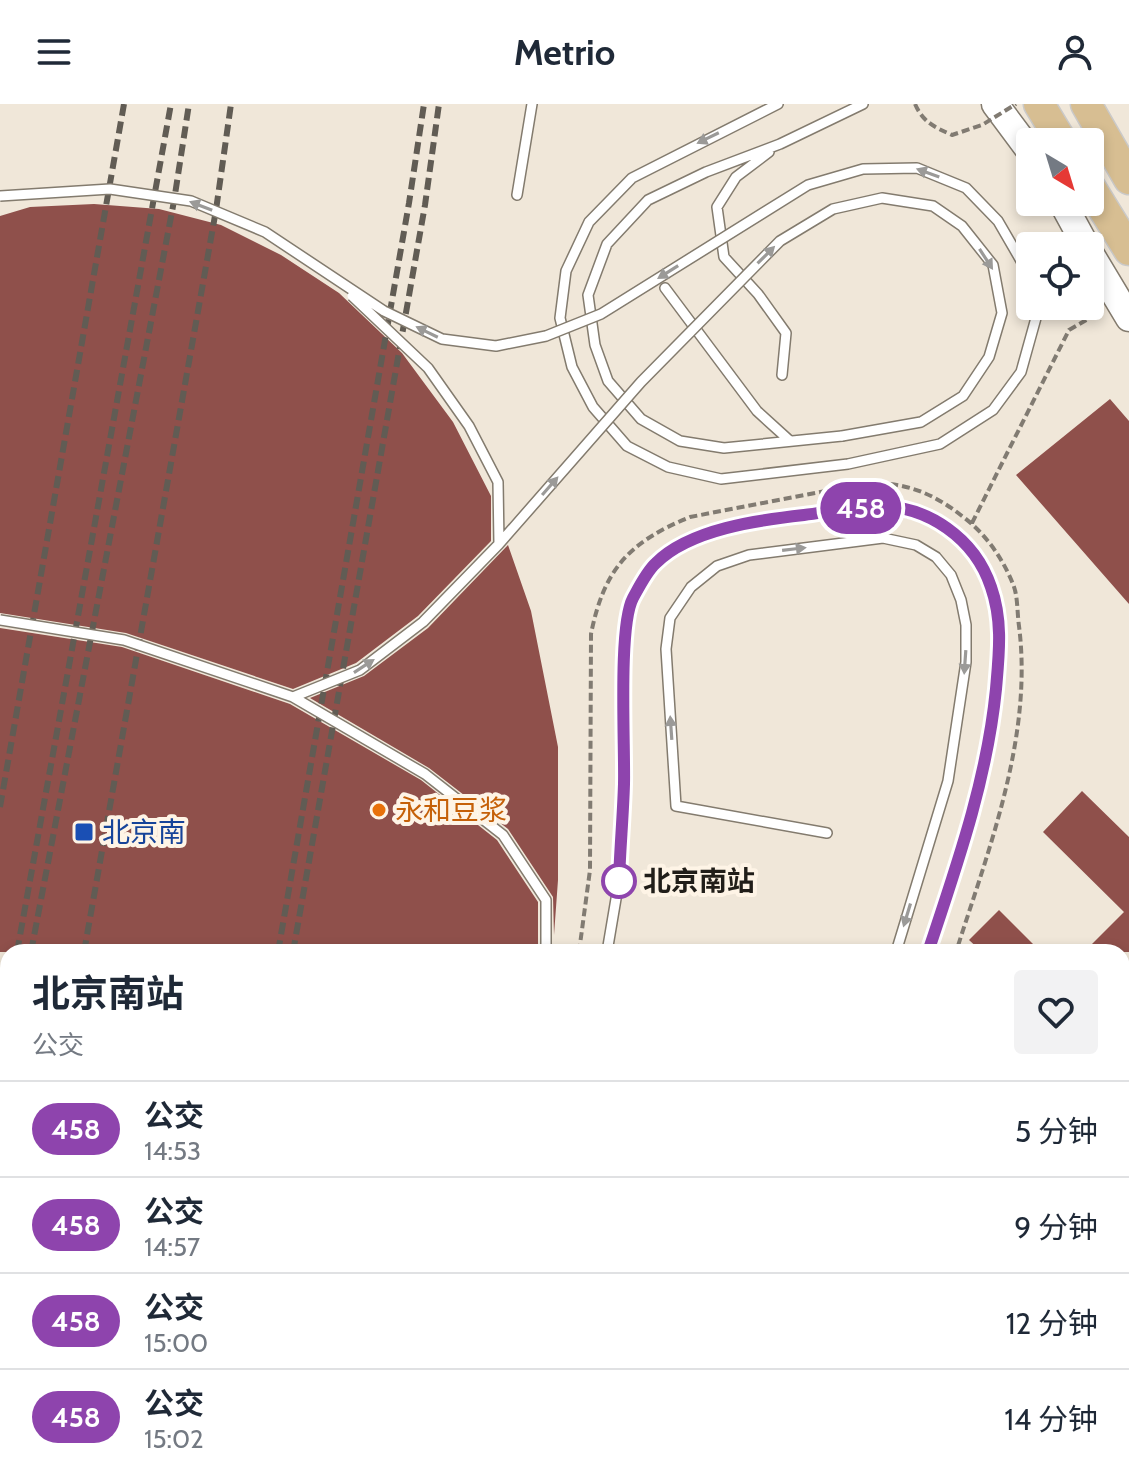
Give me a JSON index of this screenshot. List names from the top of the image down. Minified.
{"places":{"other":["永和豆浆","北京南站"],"transit":["北京南"]},"lines":["bus line 458"],"north":"bottom right","page":{"header":"Metrio","on_map":"458","heading":["北京南站","公交"],"list":[{"mark":"458","name":"公交","note":"14:53","value":"5 分钟"},{"mark":"458","name":"公交","note":"14:57","value":"9 分钟"},{"mark":"458","name":"公交","note":"15:00","value":"12 分钟"},{"mark":"458","name":"公交","note":"15:02","value":"14 分钟"}]}}
